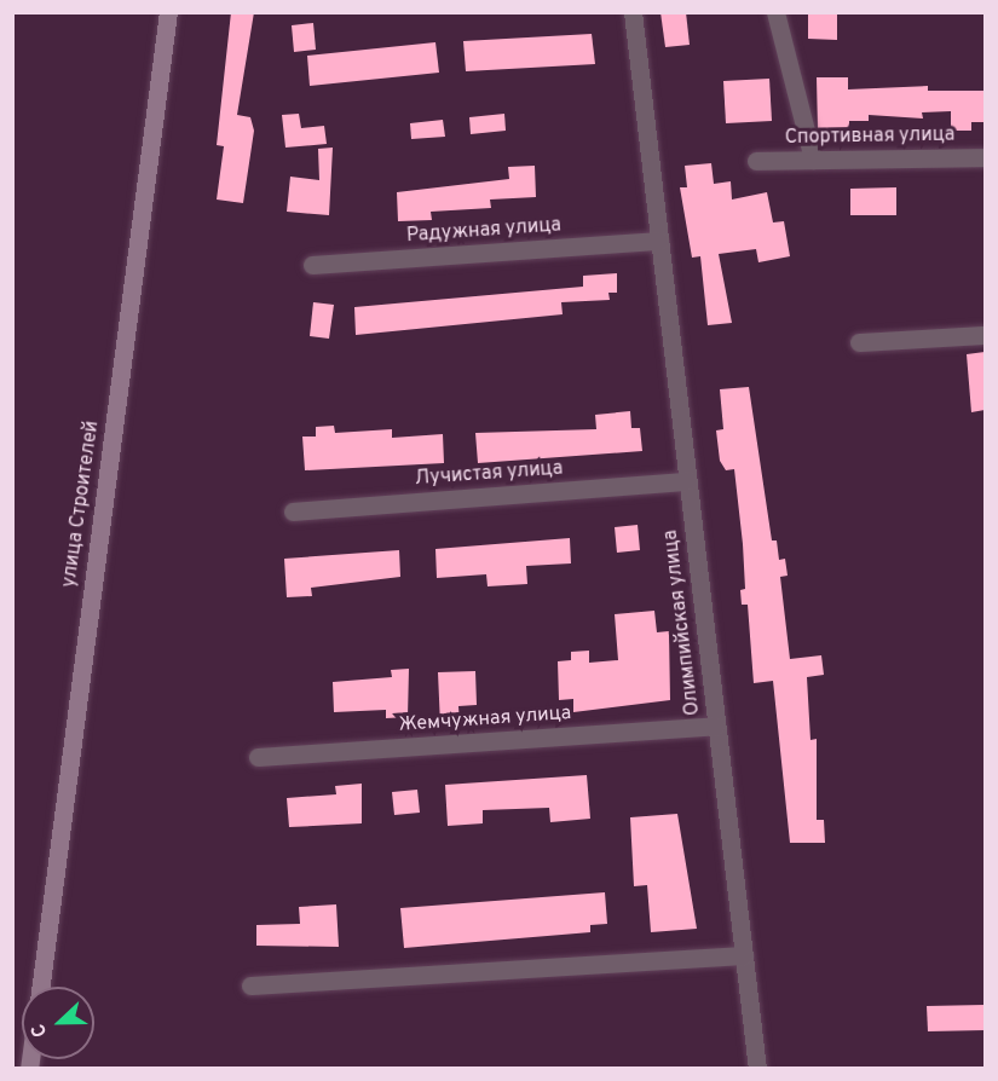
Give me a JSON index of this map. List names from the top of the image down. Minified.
{"streets":{"main road":["улица Строителей"],"street":["Спортивная улица","Радужная улица","Лучистая улица","Олимпийская улица","Жемчужная улица"]},"crossings":[["Радужная улица","Олимпийская улица"],["Лучистая улица","Олимпийская улица"],["Олимпийская улица","Жемчужная улица"]],"north":"left"}
